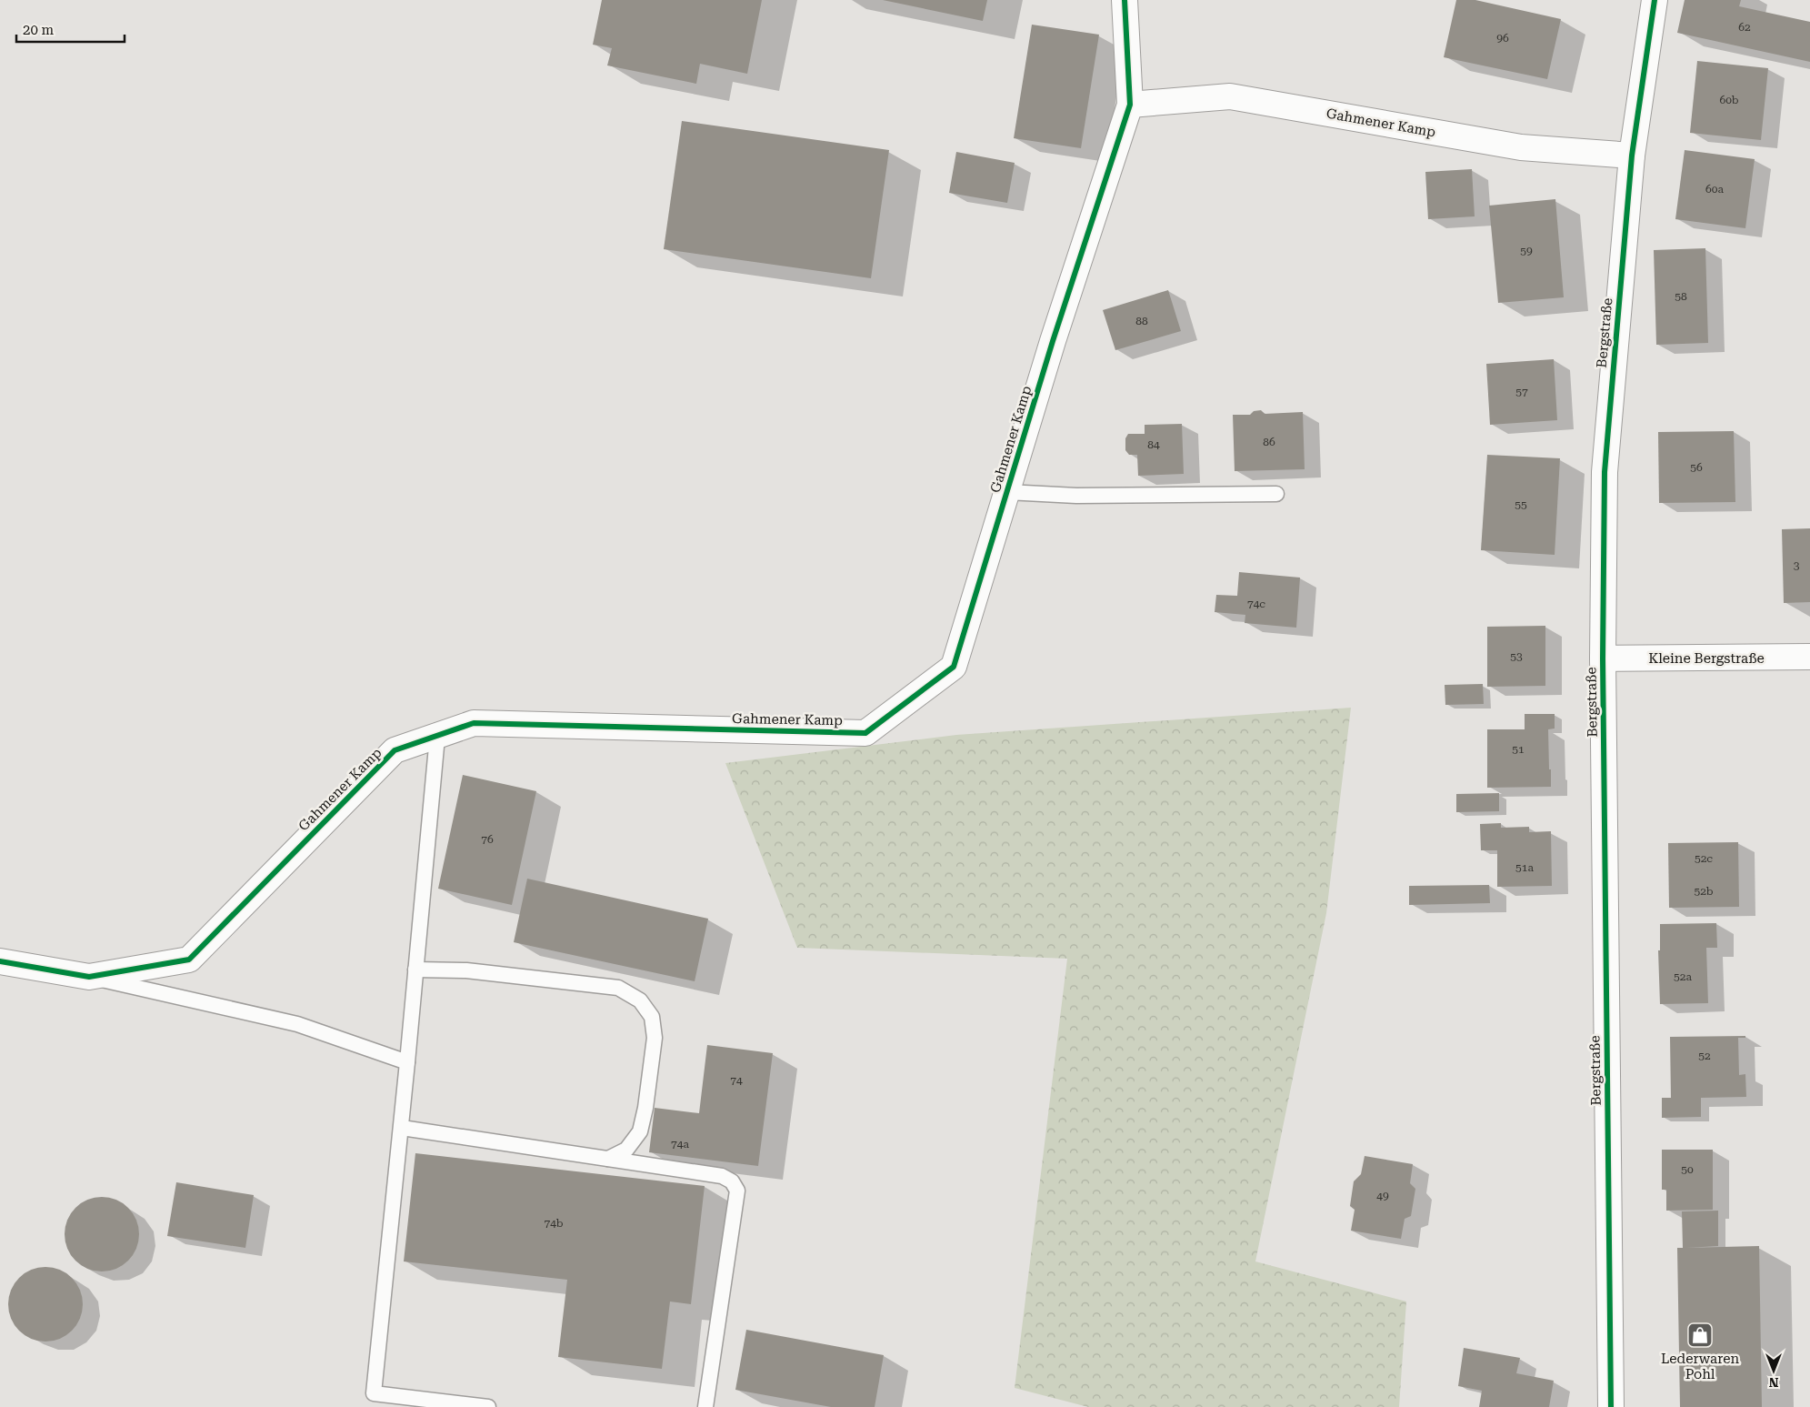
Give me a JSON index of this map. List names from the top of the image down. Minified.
{"streets":{"street":["Gahmener Kamp","Bergstraße","Kleine Bergstraße"]},"crossings":[["Gahmener Kamp","Bergstraße"],["Bergstraße","Kleine Bergstraße"]],"places":{"shop":["Lederwaren Pohl"]},"house_numbers":["62","96","60b","60a","59","58","88","57","86","84","56","55","3","74c","53","51","76","52c","51a","52b","52a","52","74","74a","50","49","74b"],"scale_bar":"20 m","north":"bottom"}
